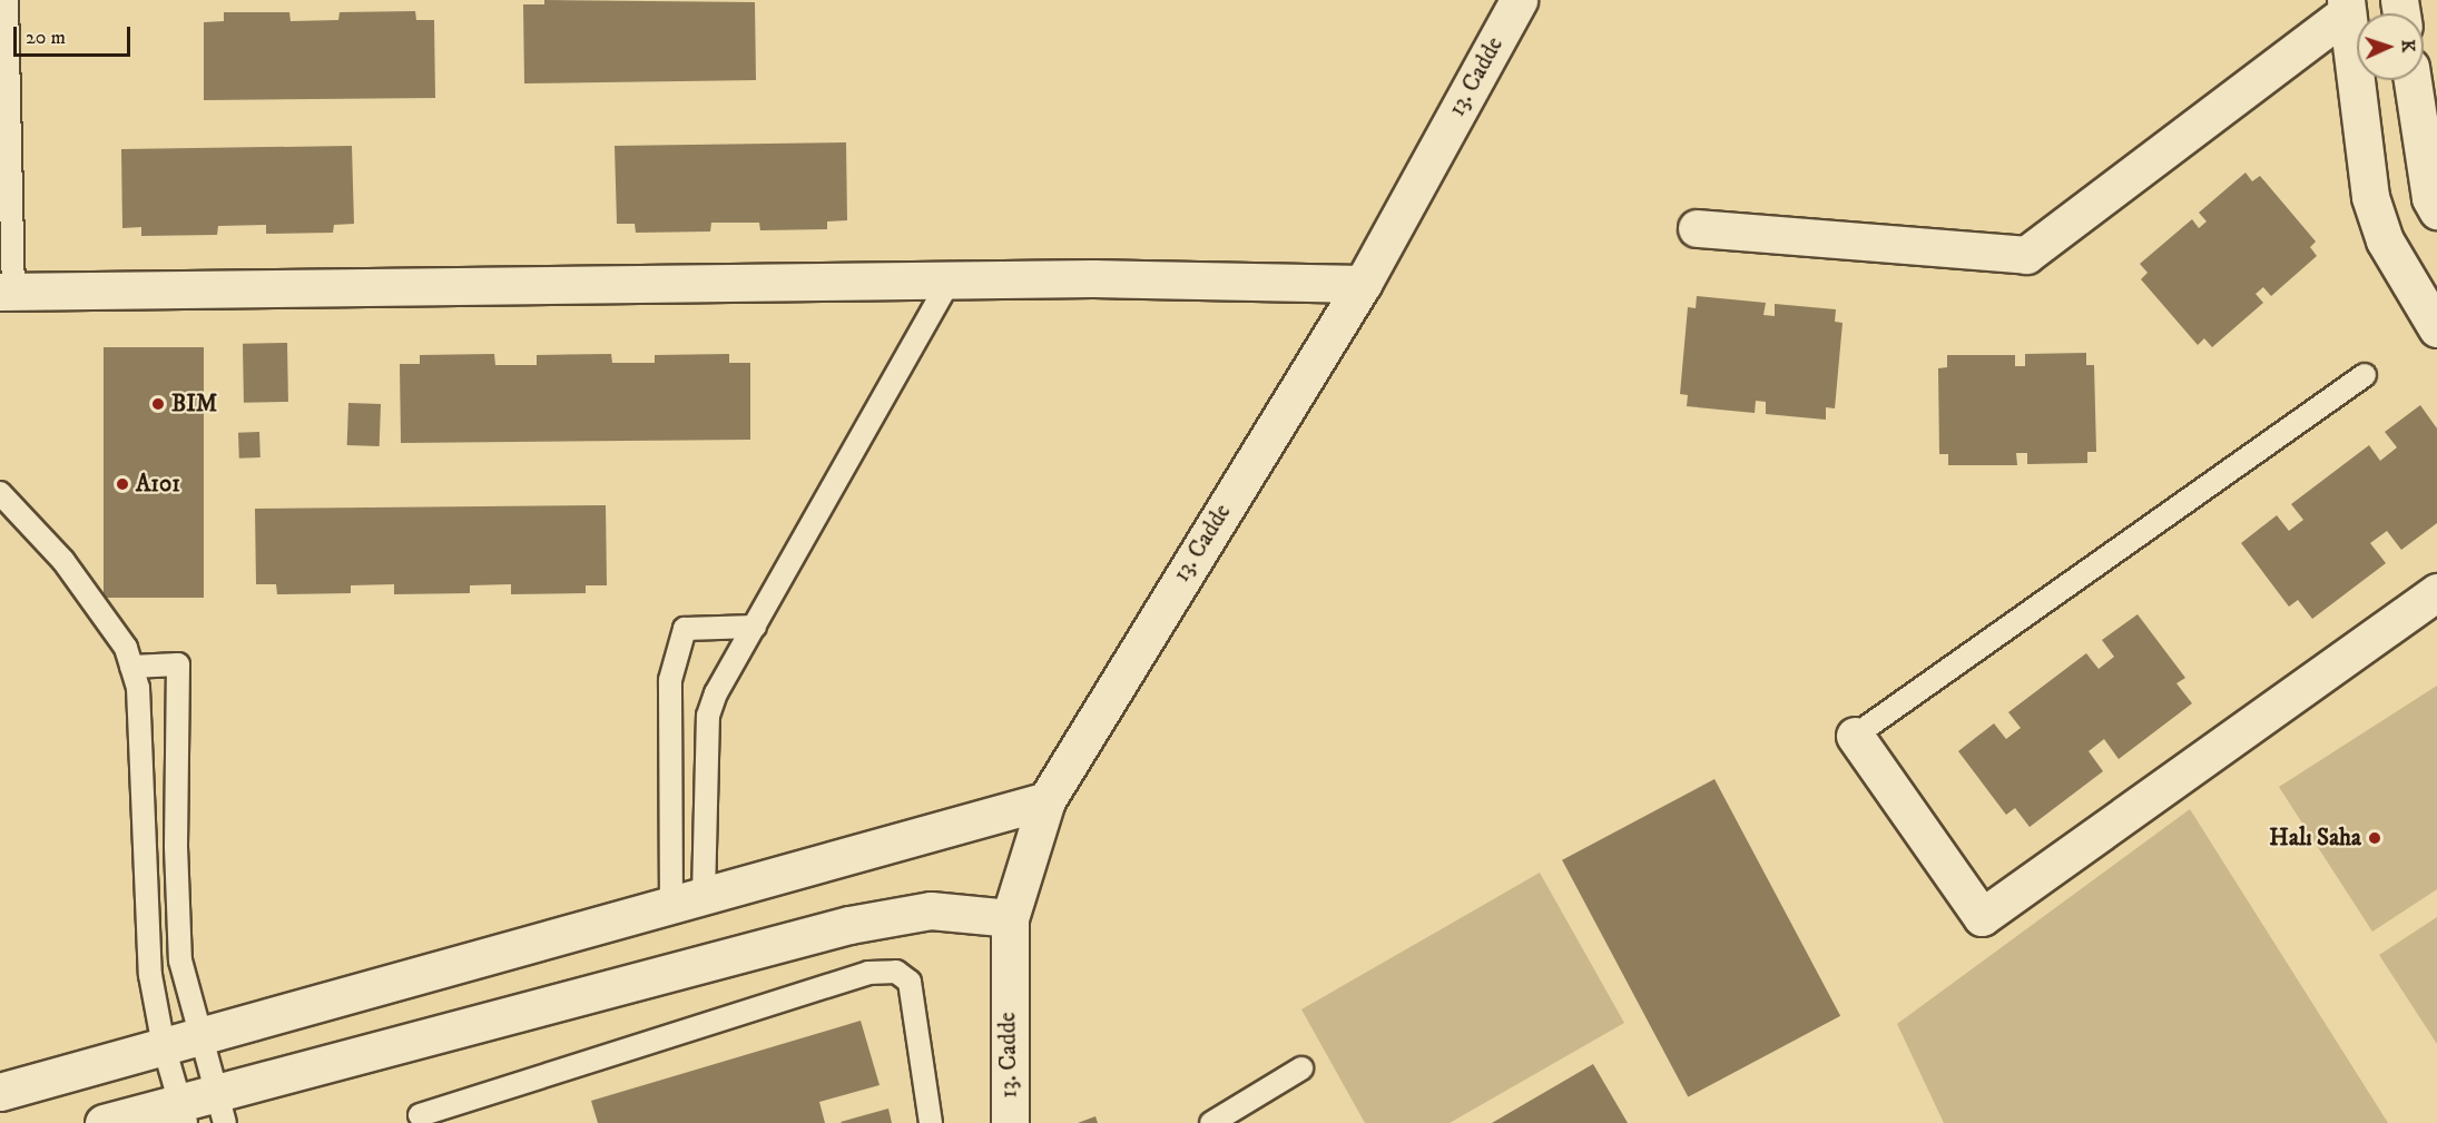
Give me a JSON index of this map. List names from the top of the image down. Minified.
{"streets":{"street":["13. Cadde"]},"places":["BIM","A101","Halı Saha"],"scale_bar":"20 m","north":"right"}
